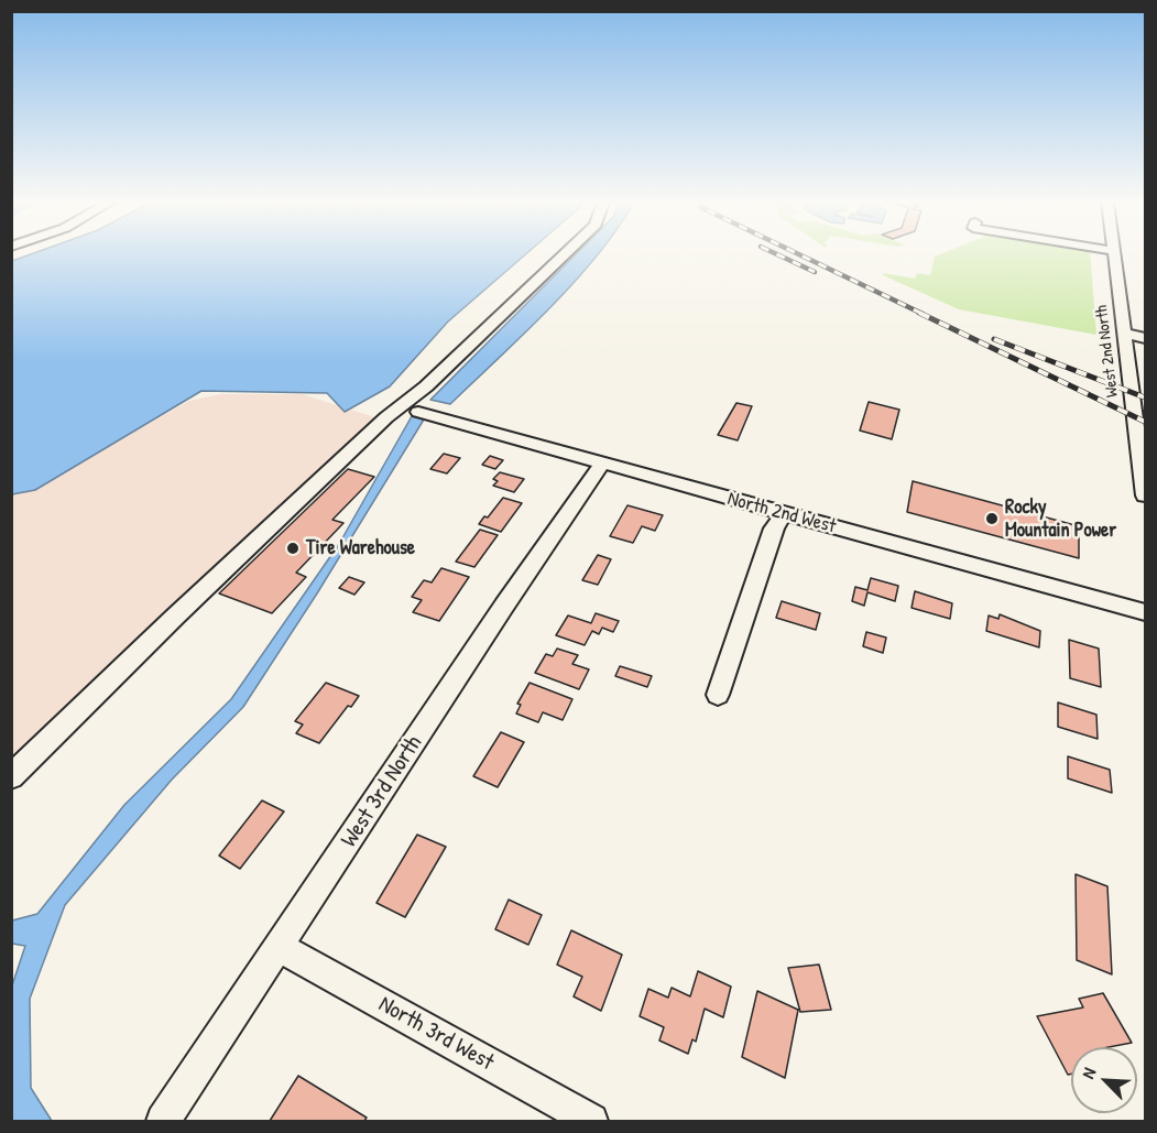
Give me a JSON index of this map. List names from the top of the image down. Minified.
{"streets":{"street":["West 2nd North","North 2nd West","West 3rd North","North 3rd West"]},"crossings":[["North 2nd West","West 3rd North"],["West 3rd North","North 3rd West"]],"places":["Rocky Mountain Power","Tire Warehouse"],"north":"top left"}
